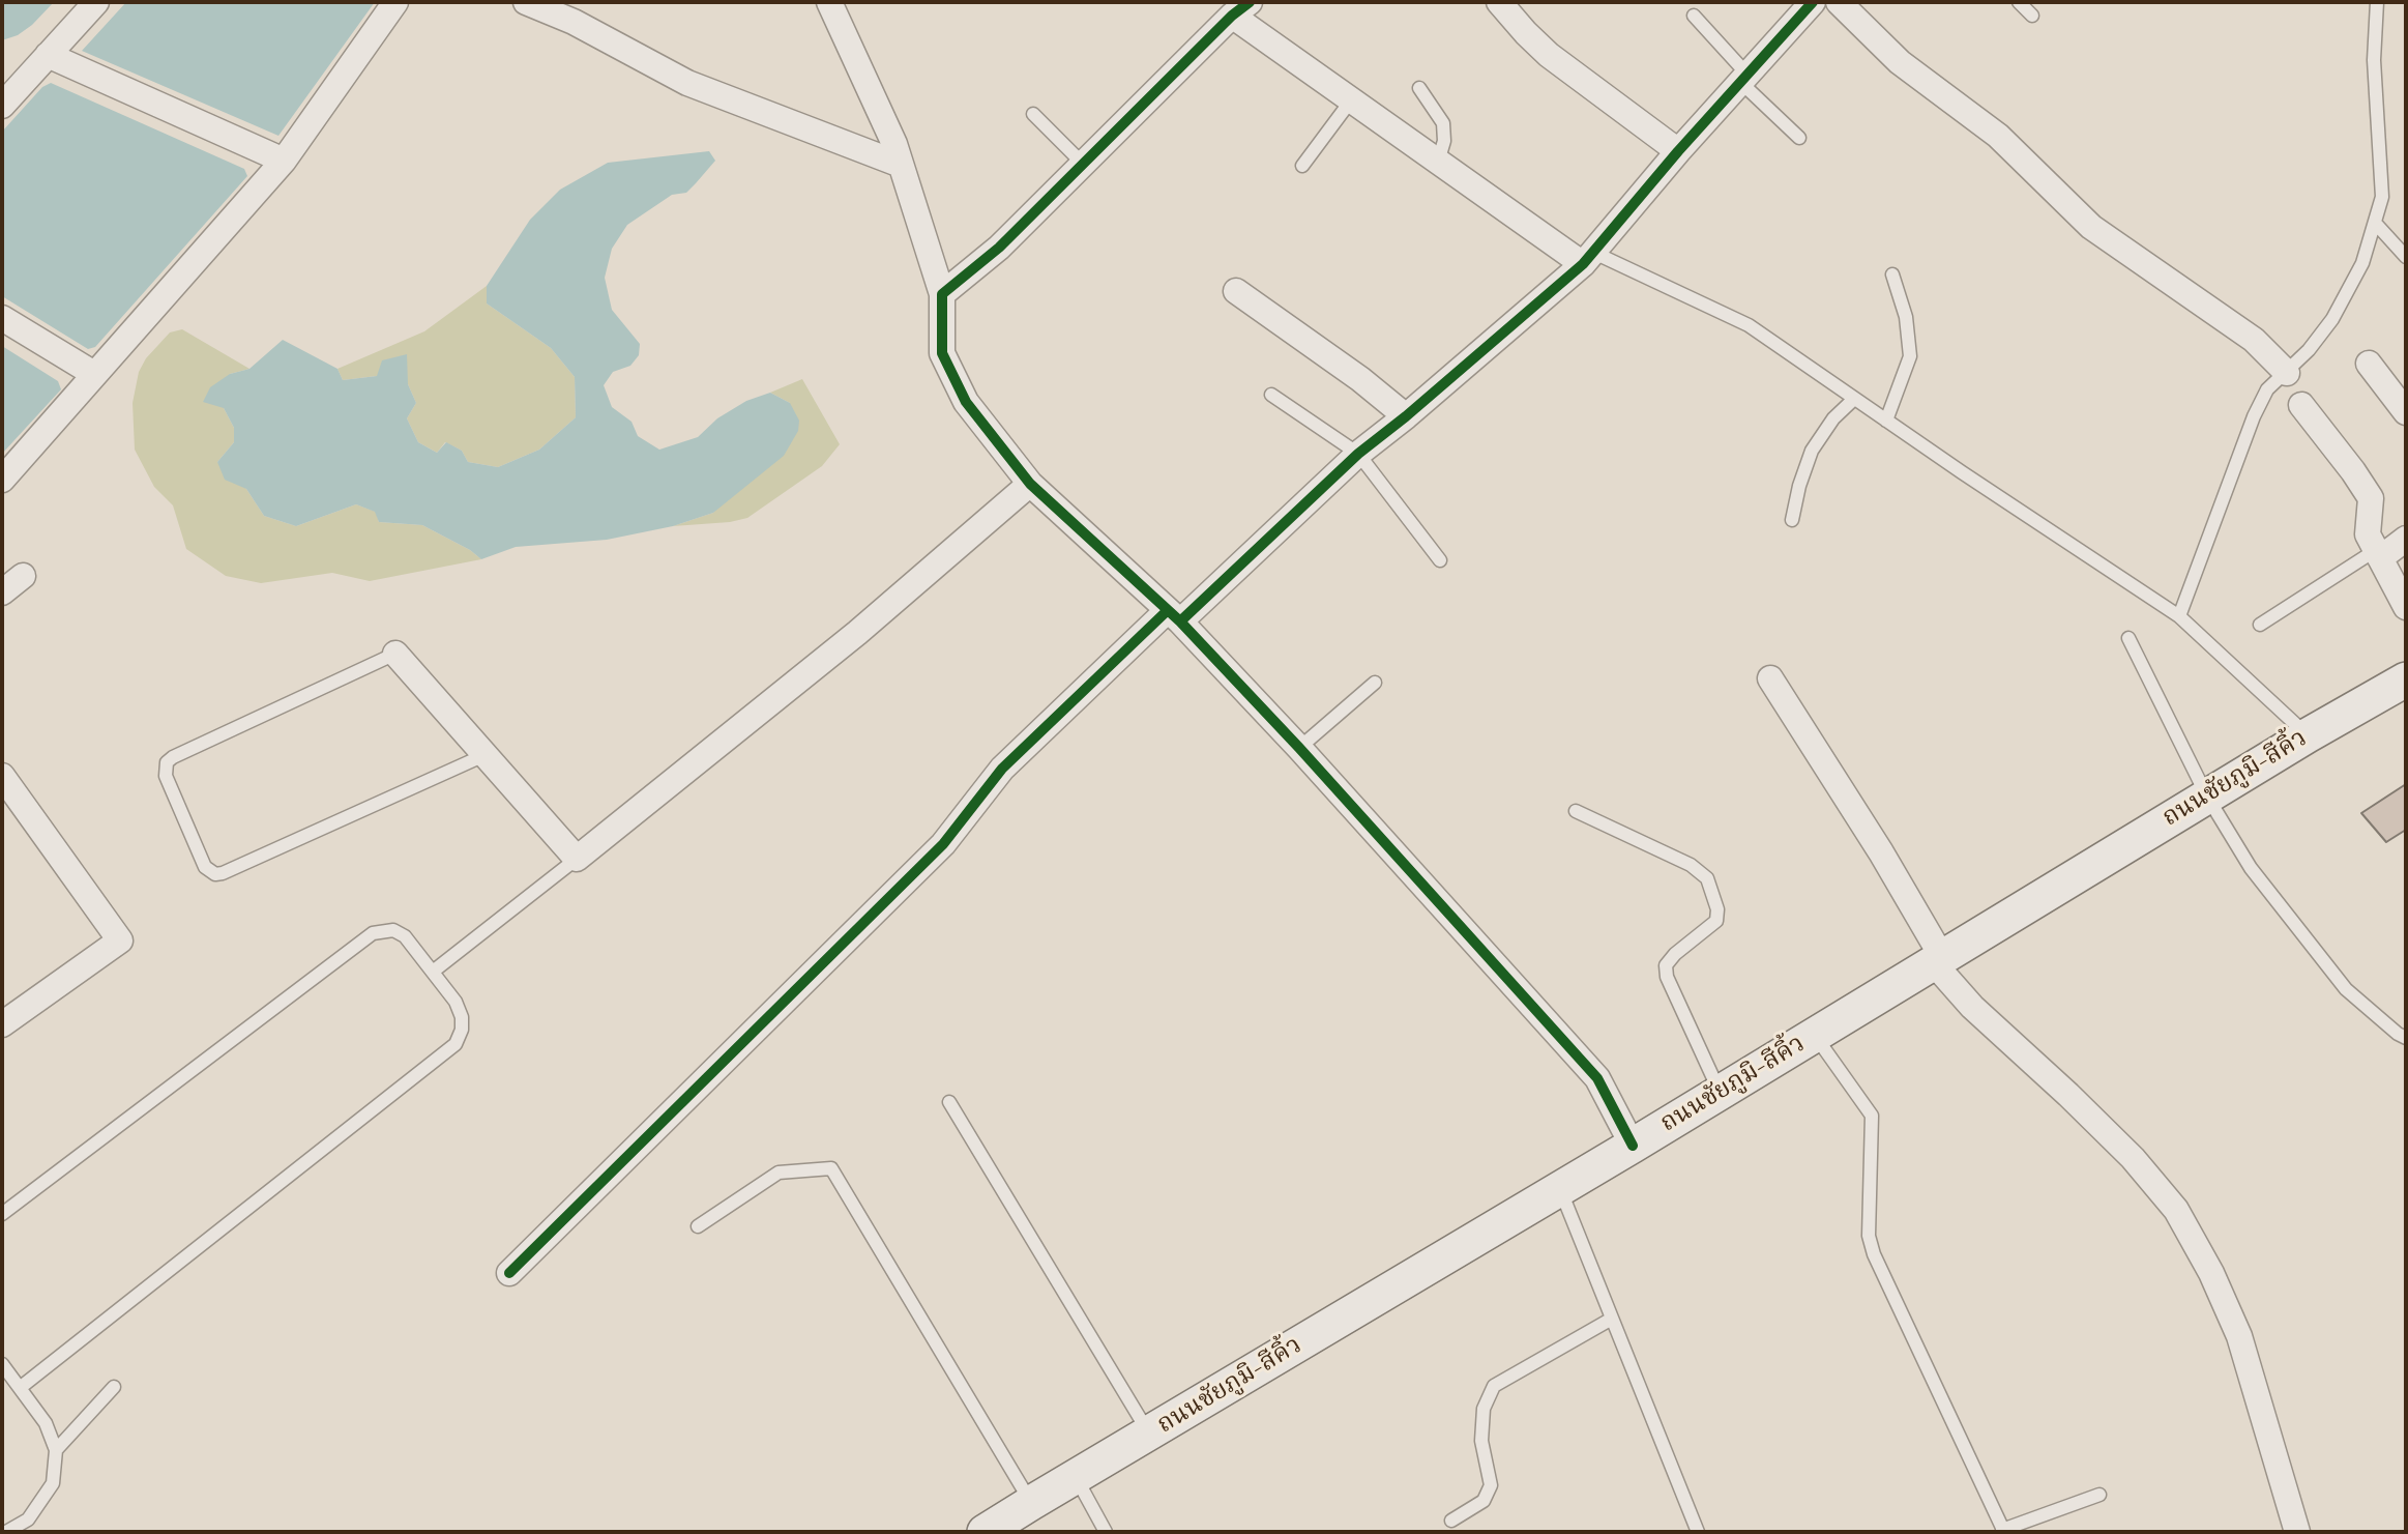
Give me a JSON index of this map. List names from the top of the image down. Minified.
{"streets":{"main road":["ถนนชัยภูมิ-สีคิ้ว"]}}
